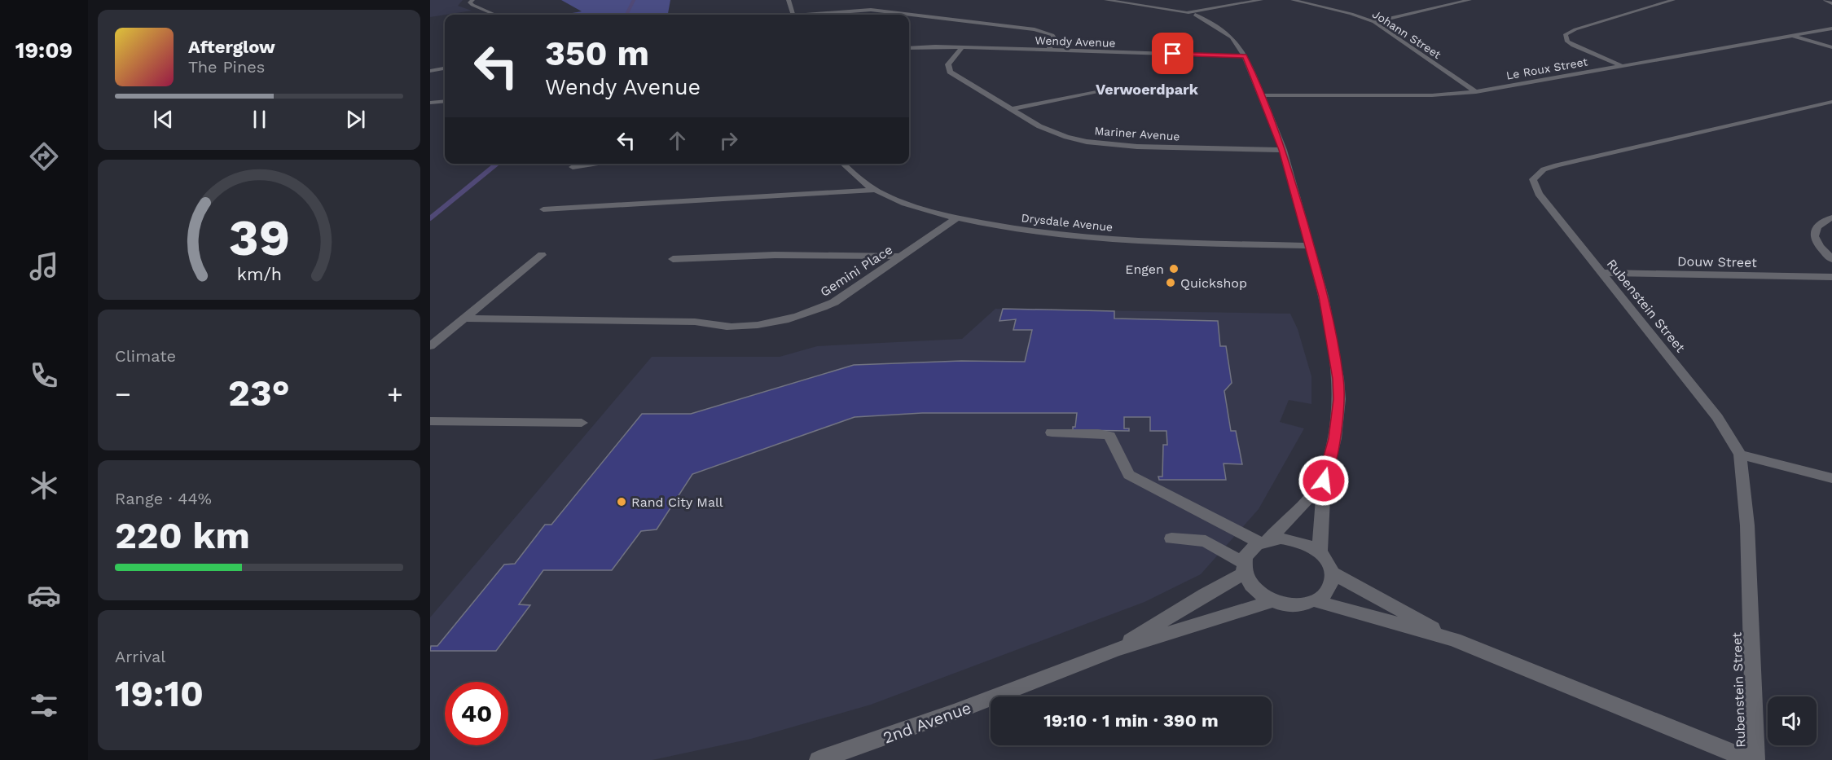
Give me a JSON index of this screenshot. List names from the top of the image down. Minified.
{"streets":{"street":["Johann Street","Wendy Avenue","Le Roux Street","Mariner Avenue","Drysdale Avenue","Douw Street","Gemini Place","Rubenstein Street","2nd Avenue"]},"crossings":[["Johann Street","Le Roux Street"],["Wendy Avenue","Mariner Avenue"],["Drysdale Avenue","Gemini Place"],["Douw Street","Rubenstein Street"]],"districts":["Verwoerdpark"],"places":["Engen","Quickshop","Rand City Mall"],"page":{"tabs":"19:09","turn":["350 m","Wendy Avenue"],"song":["Afterglow","The Pines"],"tile":["Climate",["Range · 44%","220 km"],["Arrival","19:10"]],"heat":["−","23°","+"],"limit":"40","trip":"19:10 · 1 min · 390 m","gauge":["39","km/h"]}}
